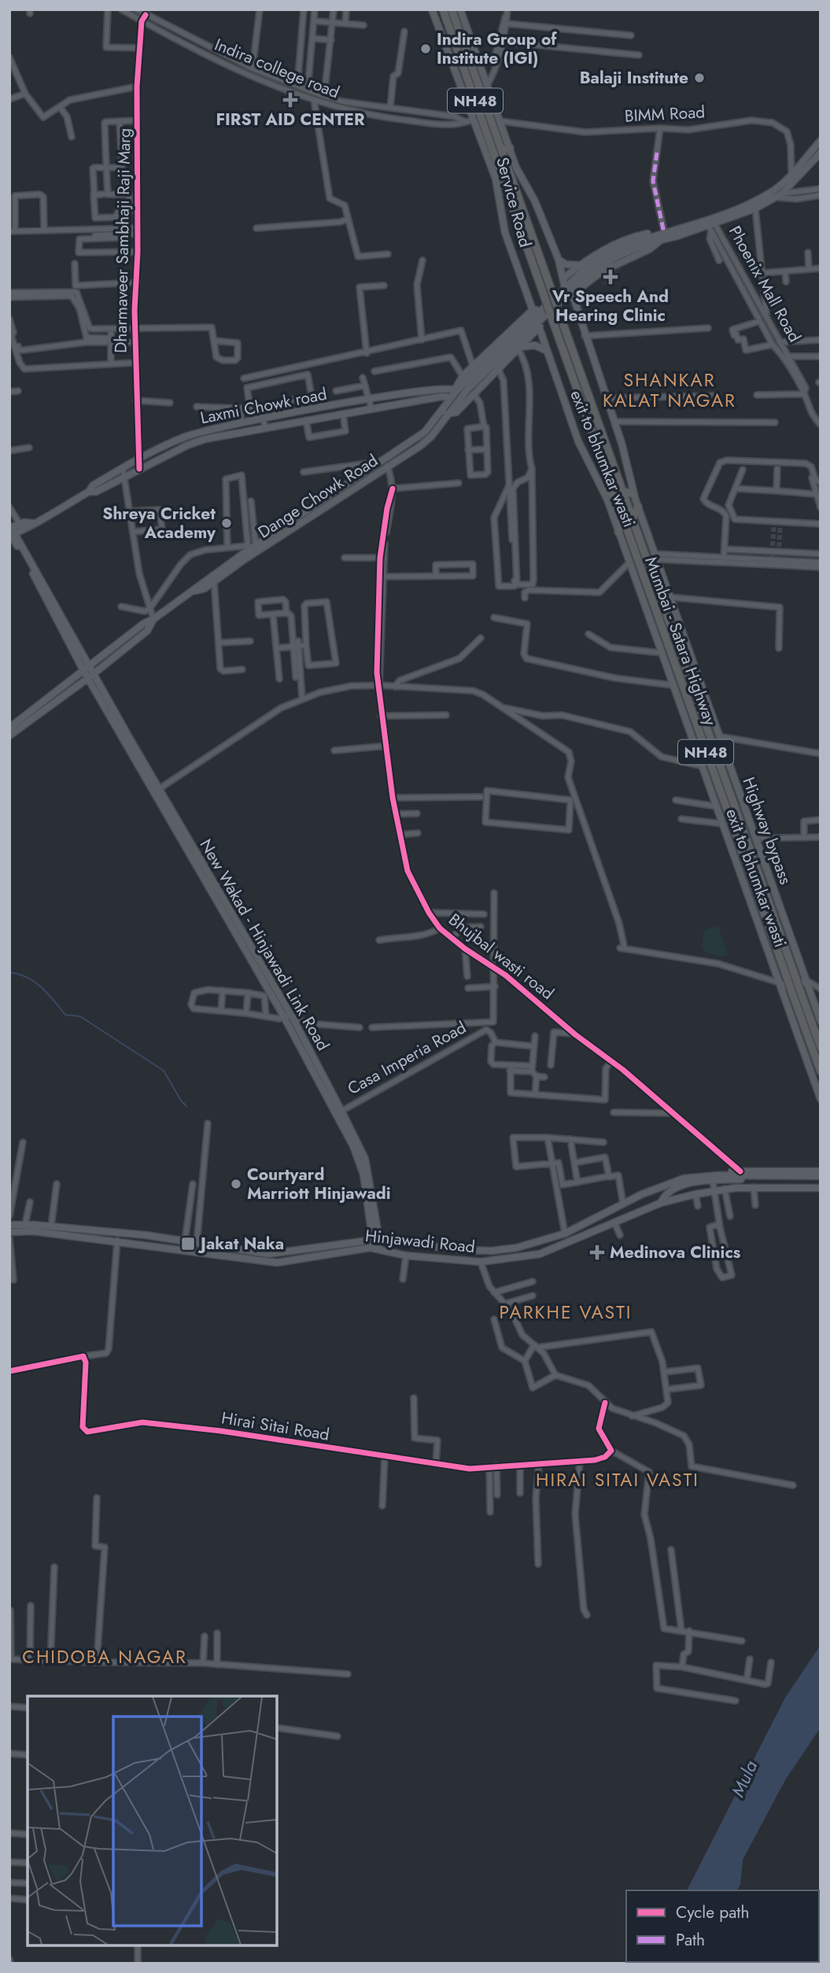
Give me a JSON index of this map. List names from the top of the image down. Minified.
{"streets":{"highway":["NH48","Mumbai - Satara Highway"],"main road":["Service Road","Laxmi Chowk road","exit to bhumkar wasti","Dange Chowk Road","Highway bypass","New Wakad - Hinjawadi Link Road","Hinjawadi Road"],"street":["Indira college road","BIMM Road","Dharmaveer Sambhaji Raji Marg","Phoenix Mall Road","Bhujbal wasti road","Casa Imperia Road","Hirai Sitai Road"]},"crossings":[["Indira college road","Service Road"],["Indira college road","Dharmaveer Sambhaji Raji Marg"],["NH48","Service Road"],["NH48","Mumbai - Satara Highway"],["BIMM Road","Service Road"],["Service Road","Mumbai - Satara Highway"],["Dharmaveer Sambhaji Raji Marg","Laxmi Chowk road"],["Laxmi Chowk road","Dange Chowk Road"],["Laxmi Chowk road","New Wakad - Hinjawadi Link Road"],["Dange Chowk Road","New Wakad - Hinjawadi Link Road"],["Dange Chowk Road","Bhujbal wasti road"],["Mumbai - Satara Highway","Highway bypass"],["New Wakad - Hinjawadi Link Road","Casa Imperia Road"],["New Wakad - Hinjawadi Link Road","Hinjawadi Road"],["Bhujbal wasti road","Hinjawadi Road"]],"districts":["SHANKAR KALAT NAGAR","PARKHE VASTI","HIRAI SITAI VASTI","CHIDOBA NAGAR"],"water":["Mula"],"places":{"other":["Indira Group of Institute (IGI)","Balaji Institute","Shreya Cricket Academy","Courtyard Marriott Hinjawadi"],"health":["FIRST AID CENTER","Vr Speech And Hearing Clinic","Medinova Clinics"],"transit":["Jakat Naka"]},"legend":["Cycle path","Path"]}
